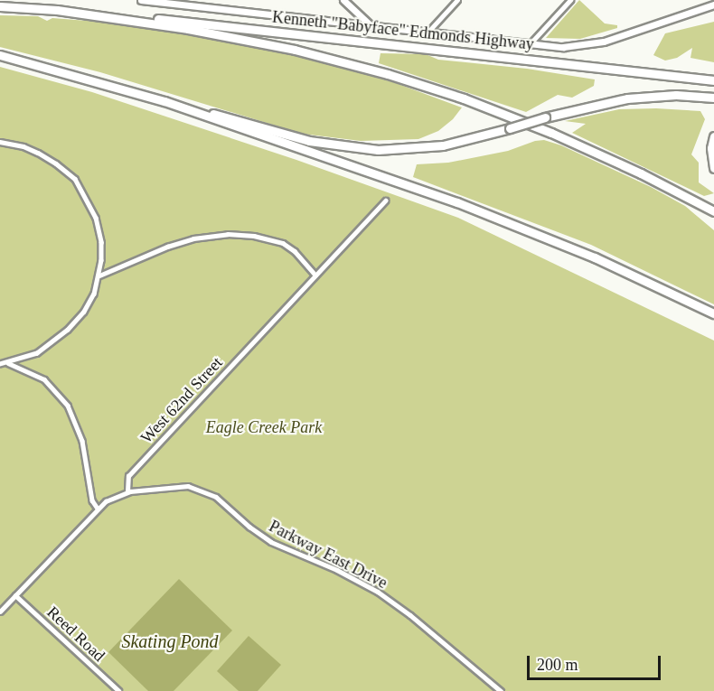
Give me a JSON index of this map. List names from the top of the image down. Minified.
{"streets":{"highway":["Kenneth \"Babyface\" Edmonds Highway"],"street":["West 62nd Street","Parkway East Drive","Reed Road"]},"crossings":[["West 62nd Street","Parkway East Drive"]],"water":["Skating Pond"],"parks":["Eagle Creek Park"],"scale_bar":"200 m"}
